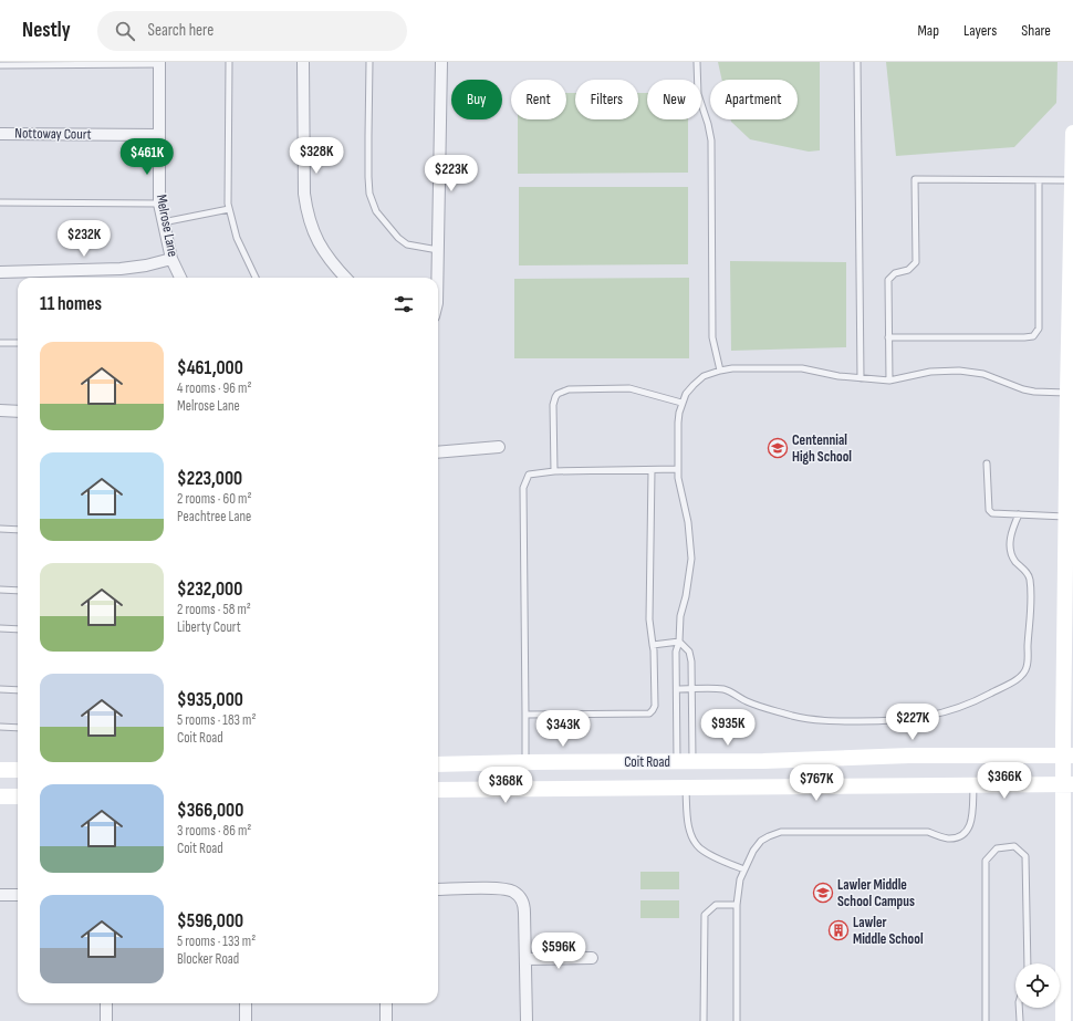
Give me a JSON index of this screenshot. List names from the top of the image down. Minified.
{"streets":{"main road":["Coit Road"],"street":["Nottoway Court","Melrose Lane"]},"crossings":[["Nottoway Court","Melrose Lane"]],"places":{"school or university":["Centennial High School","Lawler Middle School Campus"],"building":["Lawler Middle School"]},"page":{"header":"Nestly","search":"Search here","nav":["Map","Layers","Share"],"chip":["Buy","Rent","Filters","New","Apartment"],"price":["$328K","$461K","$223K","$232K","$227K","$935K","$343K","$366K","$767K","$368K","$596K"],"heading":"11 homes","list":[{"name":"$461,000","note":"4 rooms · 96 m² · Melrose Lane"},{"name":"$223,000","note":"2 rooms · 60 m² · Peachtree Lane"},{"name":"$232,000","note":"2 rooms · 58 m² · Liberty Court"},{"name":"$935,000","note":"5 rooms · 183 m² · Coit Road"},{"name":"$366,000","note":"3 rooms · 86 m² · Coit Road"},{"name":"$596,000","note":"5 rooms · 133 m² · Blocker Road"}]}}
